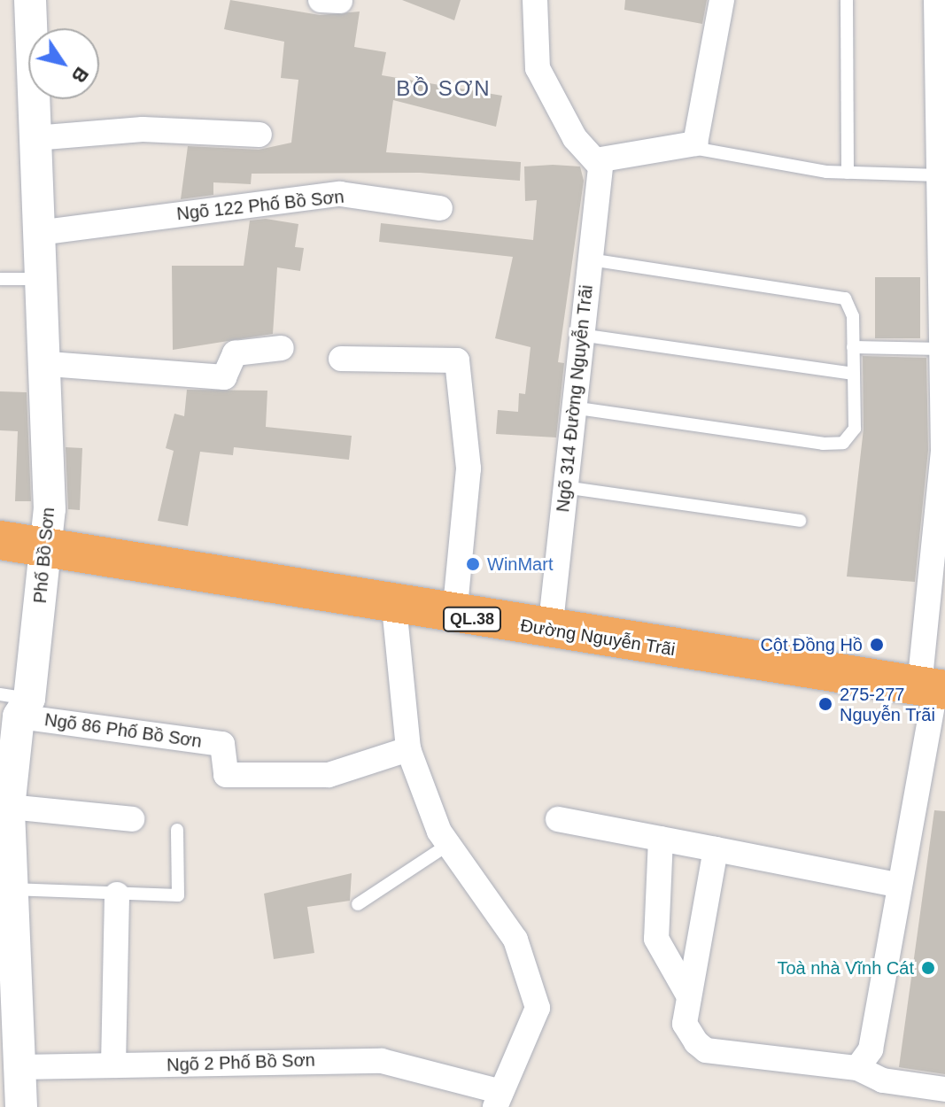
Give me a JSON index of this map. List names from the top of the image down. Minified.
{"streets":{"highway":["QL.38","Đường Nguyễn Trãi"],"street":["Ngõ 122 Phố Bồ Sơn","Ngõ 314 Đường Nguyễn Trãi","Phố Bồ Sơn","Ngõ 86 Phố Bồ Sơn","Ngõ 2 Phố Bồ Sơn"]},"crossings":[["Ngõ 122 Phố Bồ Sơn","Phố Bồ Sơn"],["Ngõ 314 Đường Nguyễn Trãi","Đường Nguyễn Trãi"],["Phố Bồ Sơn","Đường Nguyễn Trãi"],["Phố Bồ Sơn","Ngõ 86 Phố Bồ Sơn"],["Phố Bồ Sơn","Ngõ 2 Phố Bồ Sơn"]],"districts":["BỒ SƠN"],"places":["WinMart","Cột Đồng Hồ","275-277 Nguyễn Trãi","Toà nhà Vĩnh Cát"],"north":"bottom right"}
